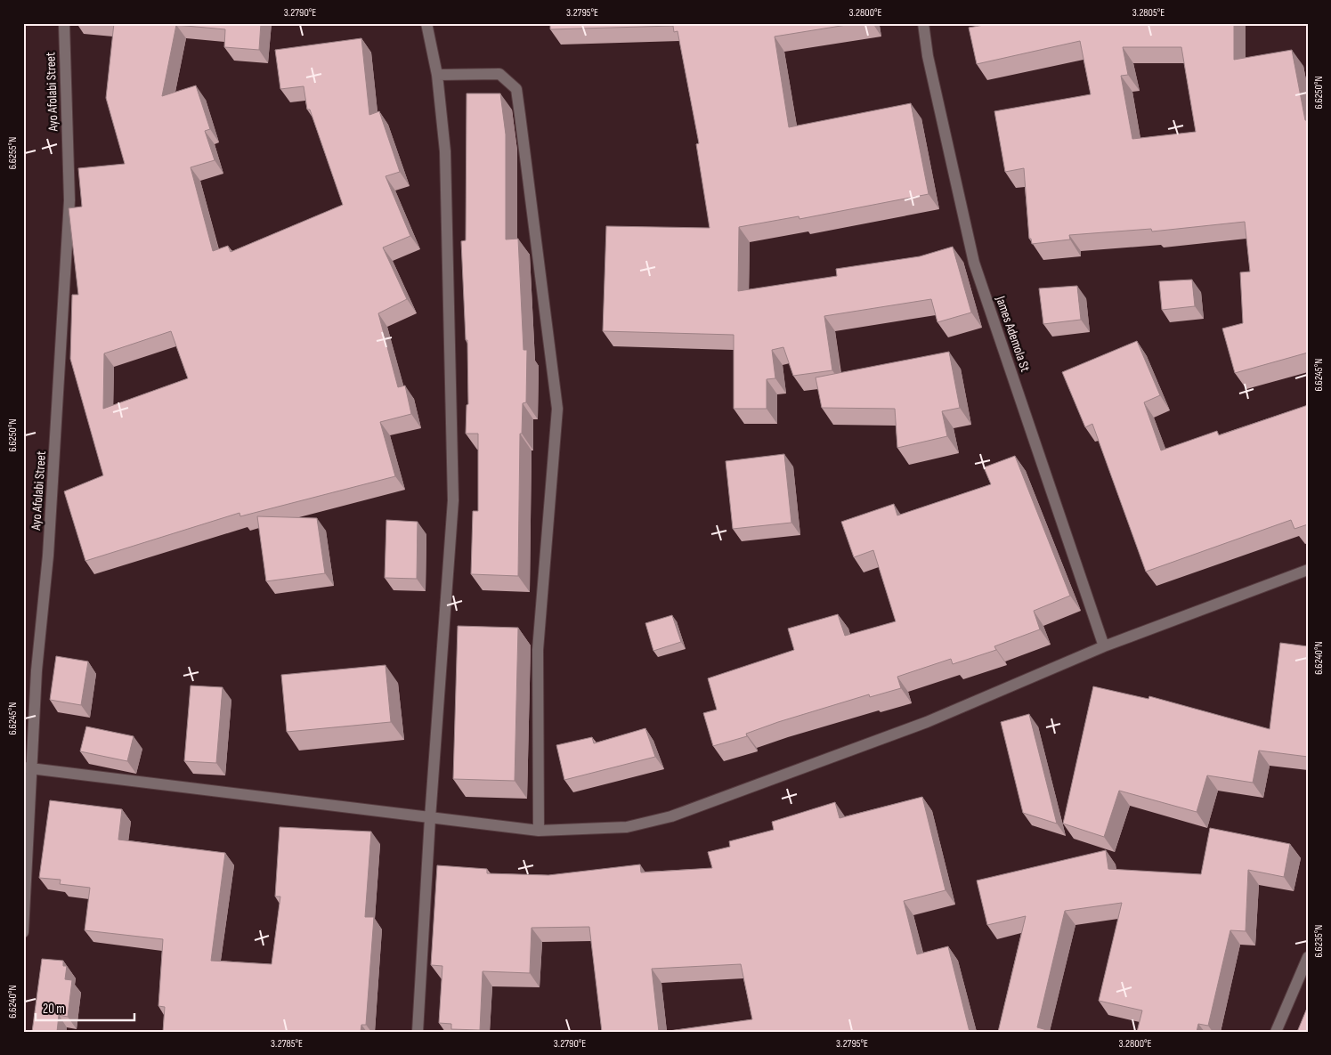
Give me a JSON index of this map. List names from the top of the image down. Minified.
{"streets":{"street":["Ayo Afolabi Street","James Ademola St"]},"scale_bar":"20 m","coordinates":["3.2790°E","3.2795°E","3.2800°E","3.2805°E","6.6250°N","6.6255°N","6.6245°N","6.6240°N","6.6235°N","3.2785°E"]}
